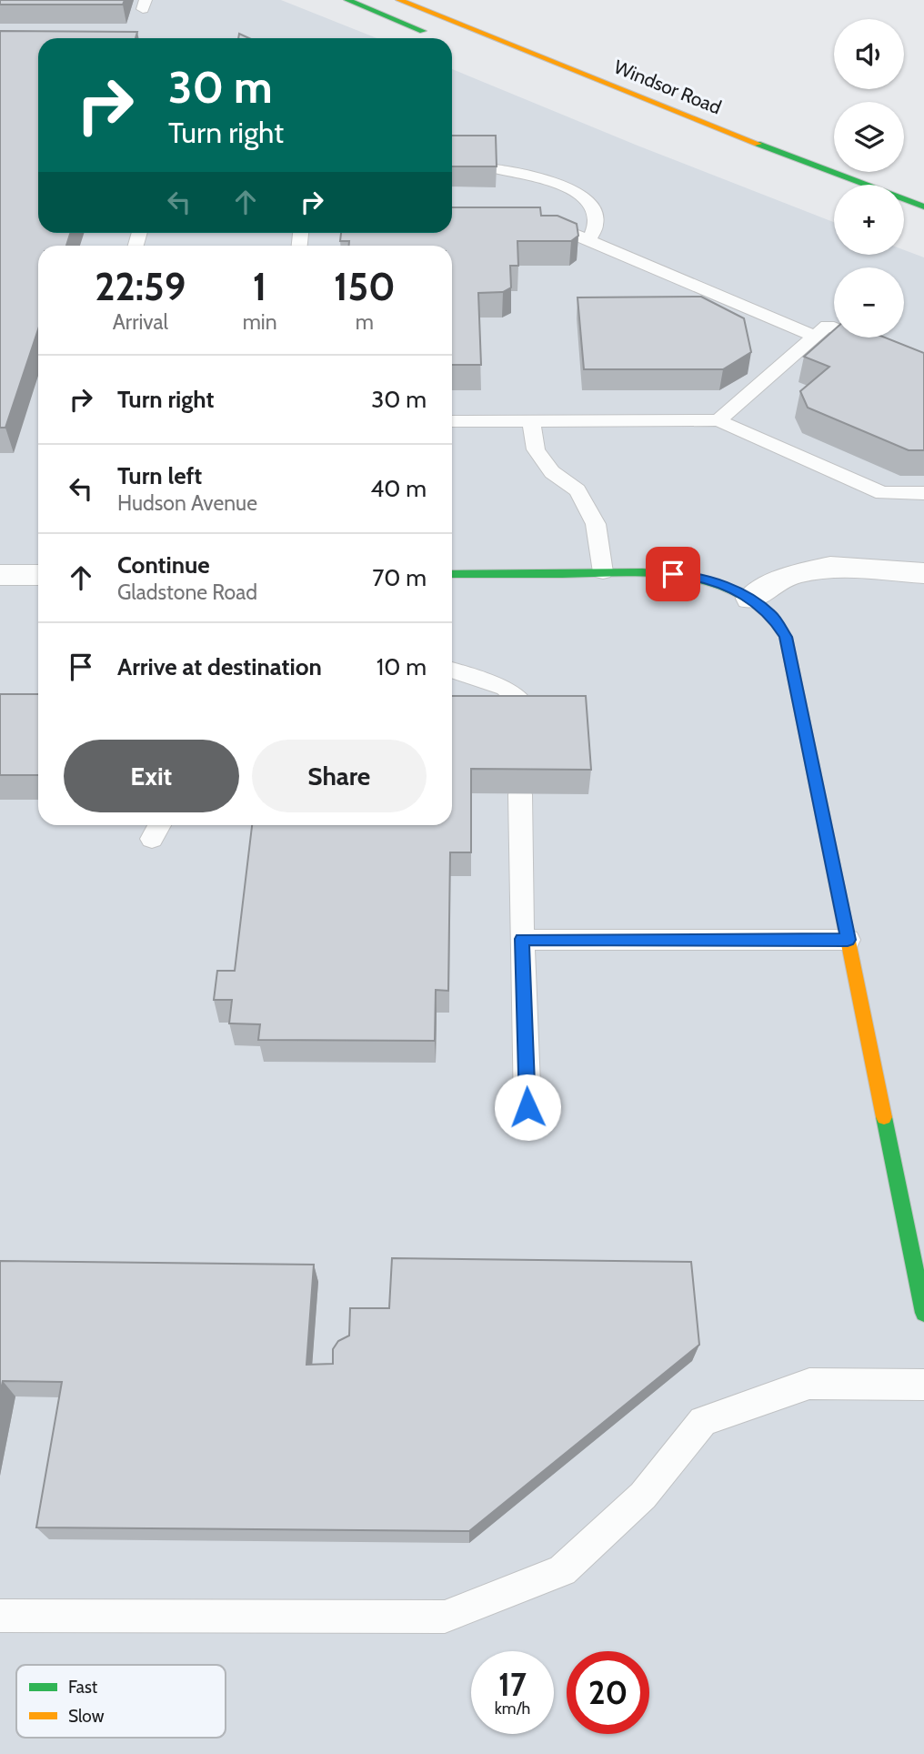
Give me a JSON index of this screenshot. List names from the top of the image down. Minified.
{"streets":{"main road":["Windsor Road"]},"legend":["Fast","Slow"],"page":{"map_buttons":["+","−"],"turn":["30 m","Turn right"],"eta":["22:59","Arrival","1","min","150","m"],"list":[{"name":"Turn right","value":"30 m"},{"name":"Turn left","note":"Hudson Avenue","value":"40 m"},{"name":"Continue","note":"Gladstone Road","value":"70 m"},{"name":"Arrive at destination","value":"10 m"}],"buttons":["Exit","Share"],"speed":"17 km/h","limit":"20"}}
